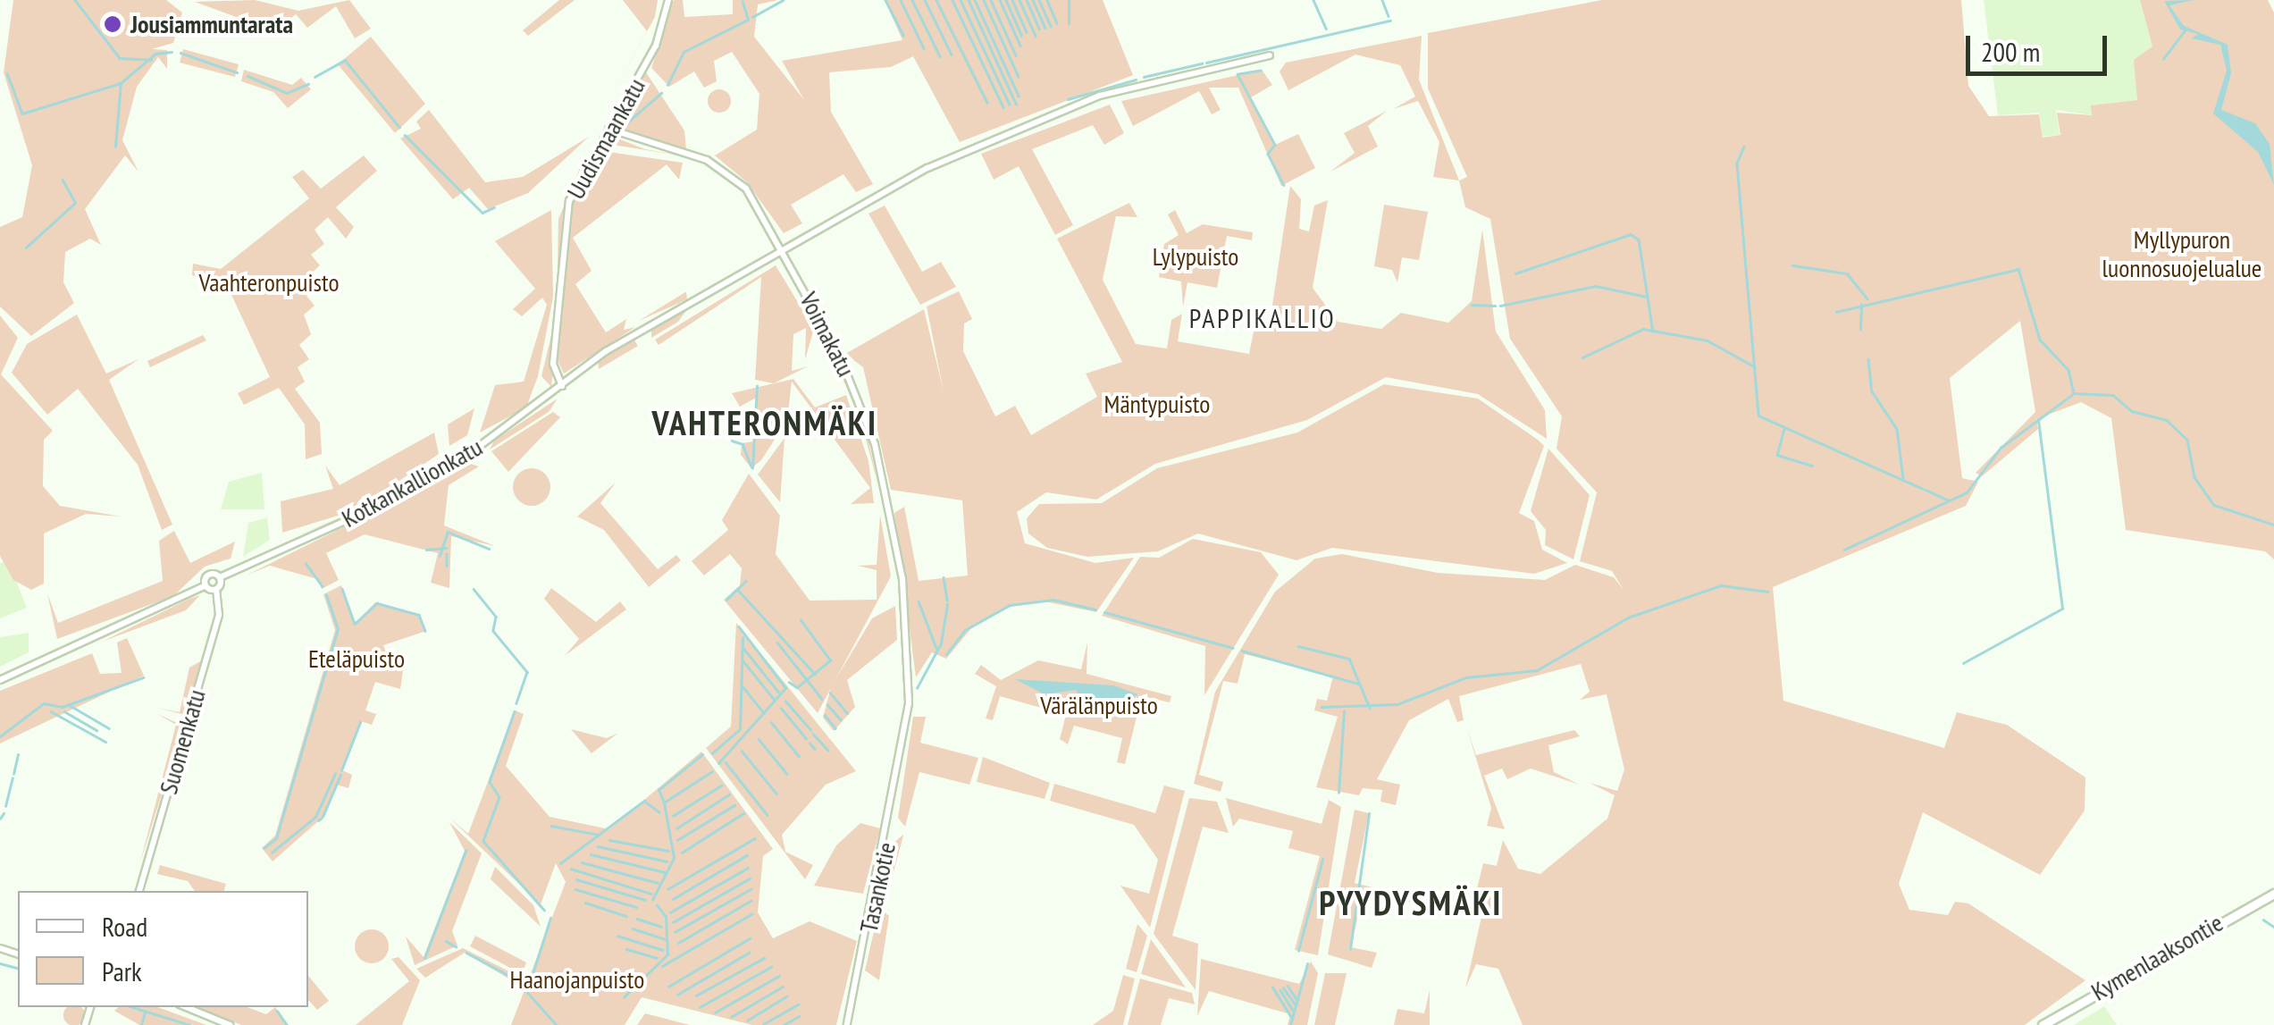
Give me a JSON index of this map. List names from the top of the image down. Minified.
{"streets":{"main road":["Kymenlaaksontie"],"street":["Uudismaankatu","Voimakatu","Kotkankallionkatu","Suomenkatu","Tasankotie"]},"crossings":[["Uudismaankatu","Voimakatu"],["Uudismaankatu","Kotkankallionkatu"],["Voimakatu","Kotkankallionkatu"],["Voimakatu","Tasankotie"],["Kotkankallionkatu","Suomenkatu"]],"districts":["PAPPIKALLIO","VAHTERONMÄKI","PYYDYSMÄKI"],"parks":["Myllypuron luonnosuojelualue","Lylypuisto","Vaahteronpuisto","Mäntypuisto","Eteläpuisto","Värälänpuisto","Haanojanpuisto"],"places":["Jousiammuntarata"],"legend":["Road","Park"],"scale_bar":"200 m"}
